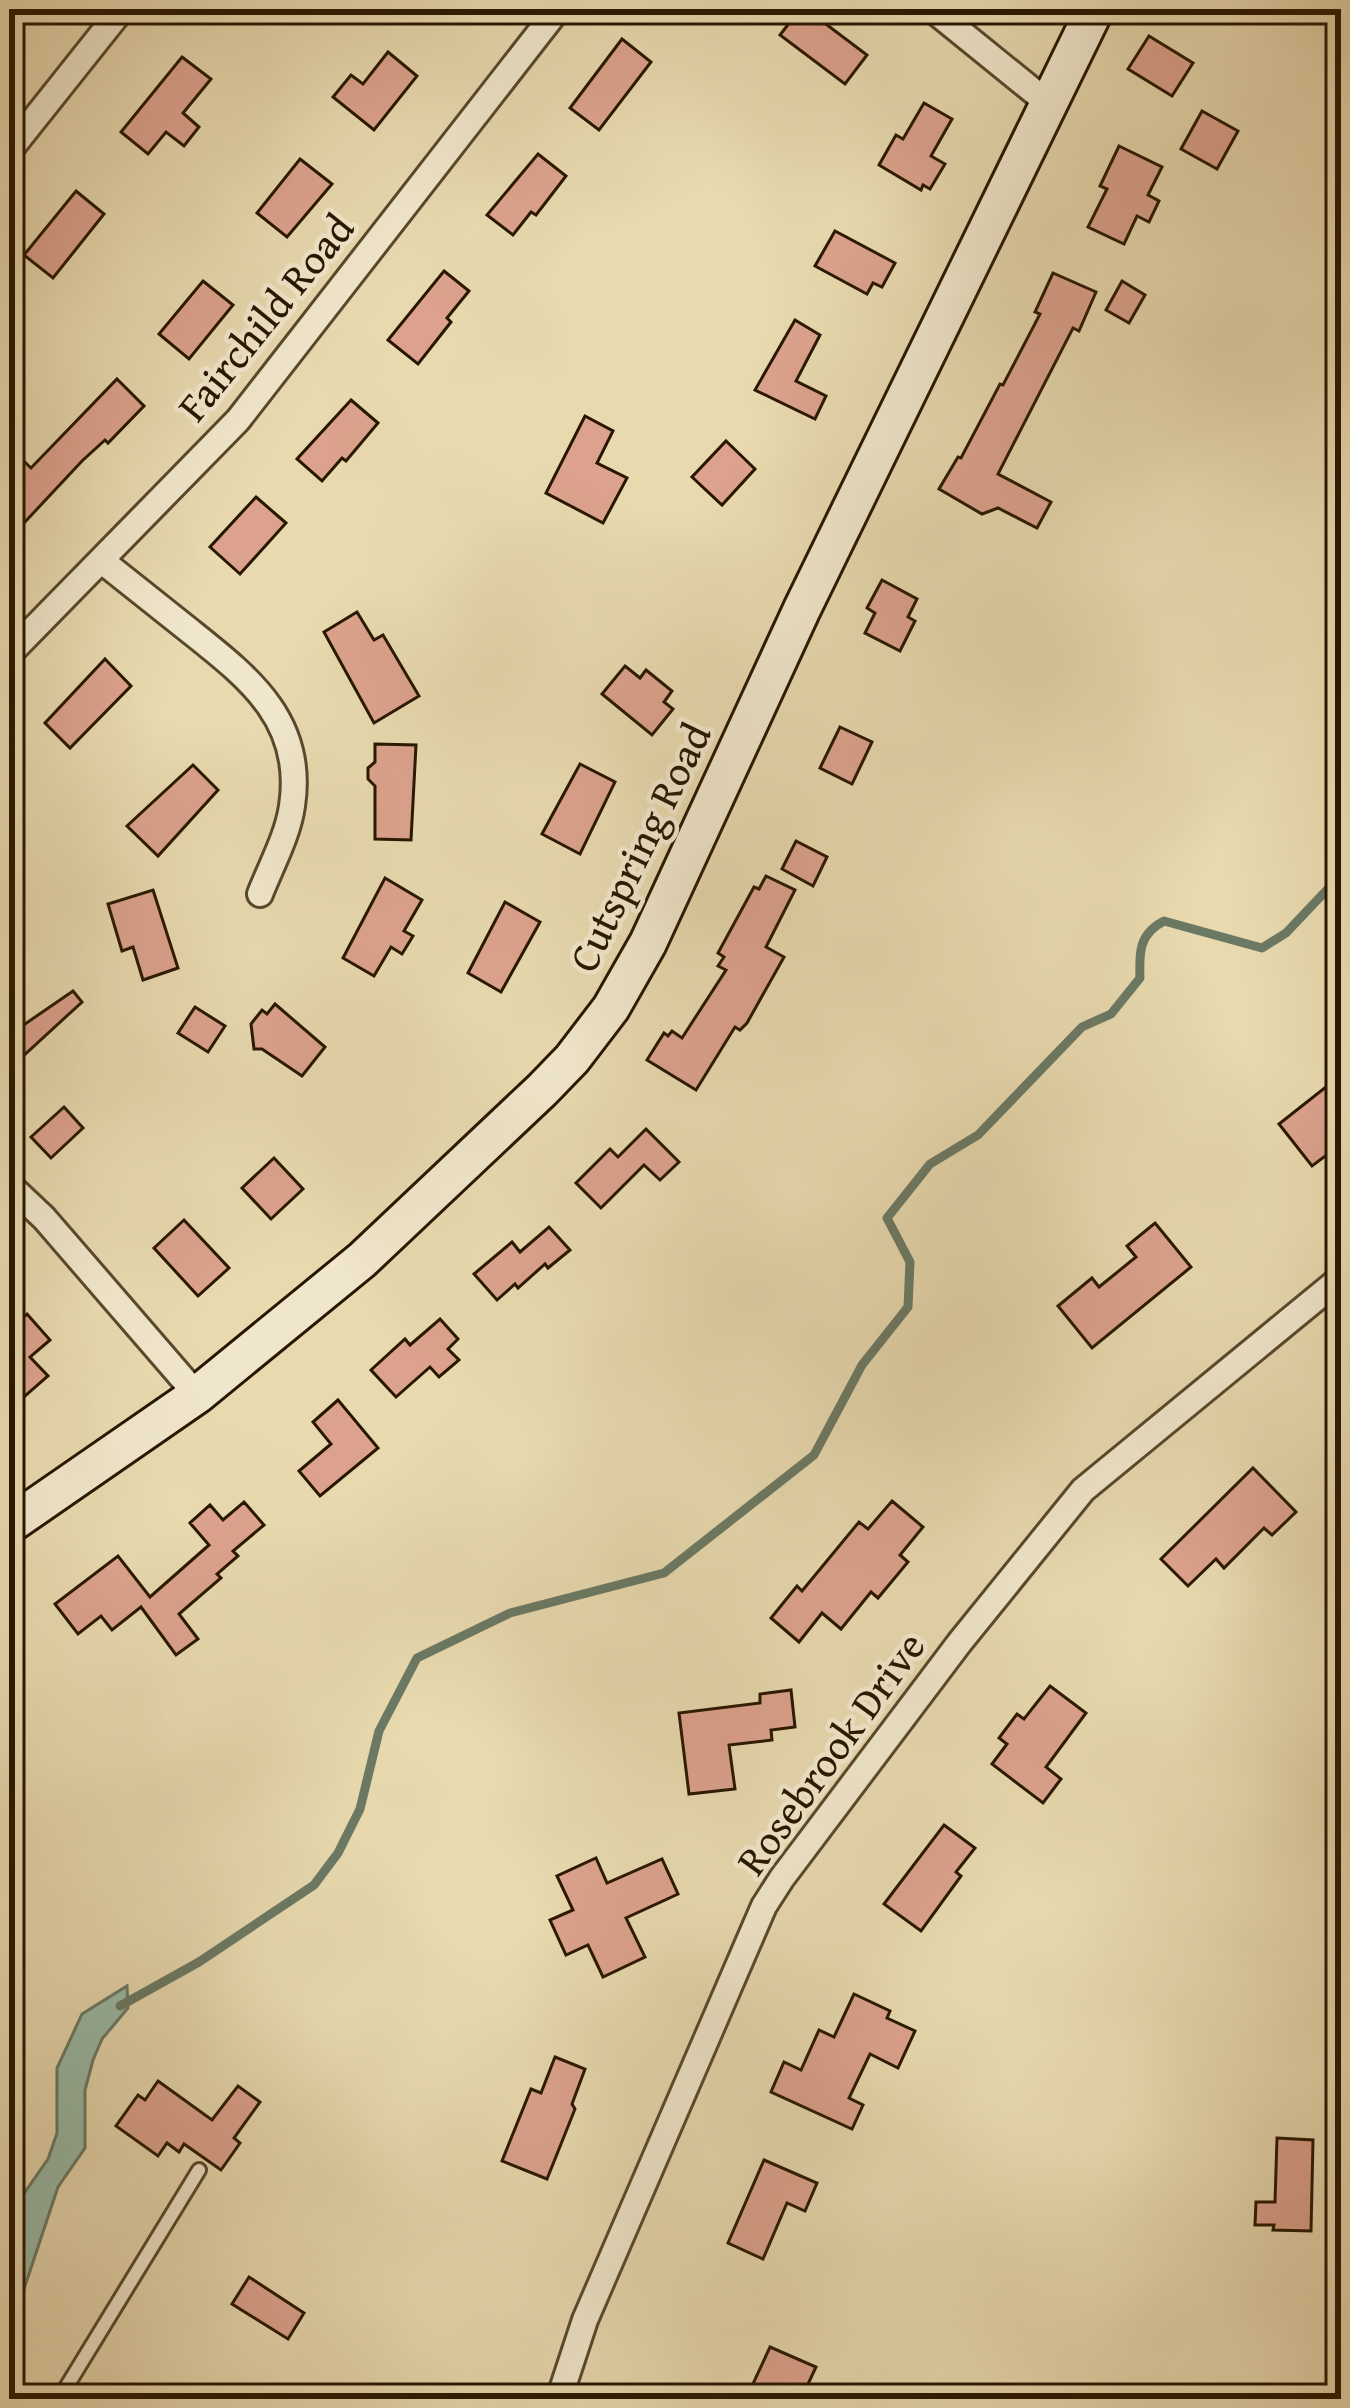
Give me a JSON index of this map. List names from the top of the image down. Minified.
{"streets":{"street":["Fairchild Road","Cutspring Road","Rosebrook Drive"]}}
